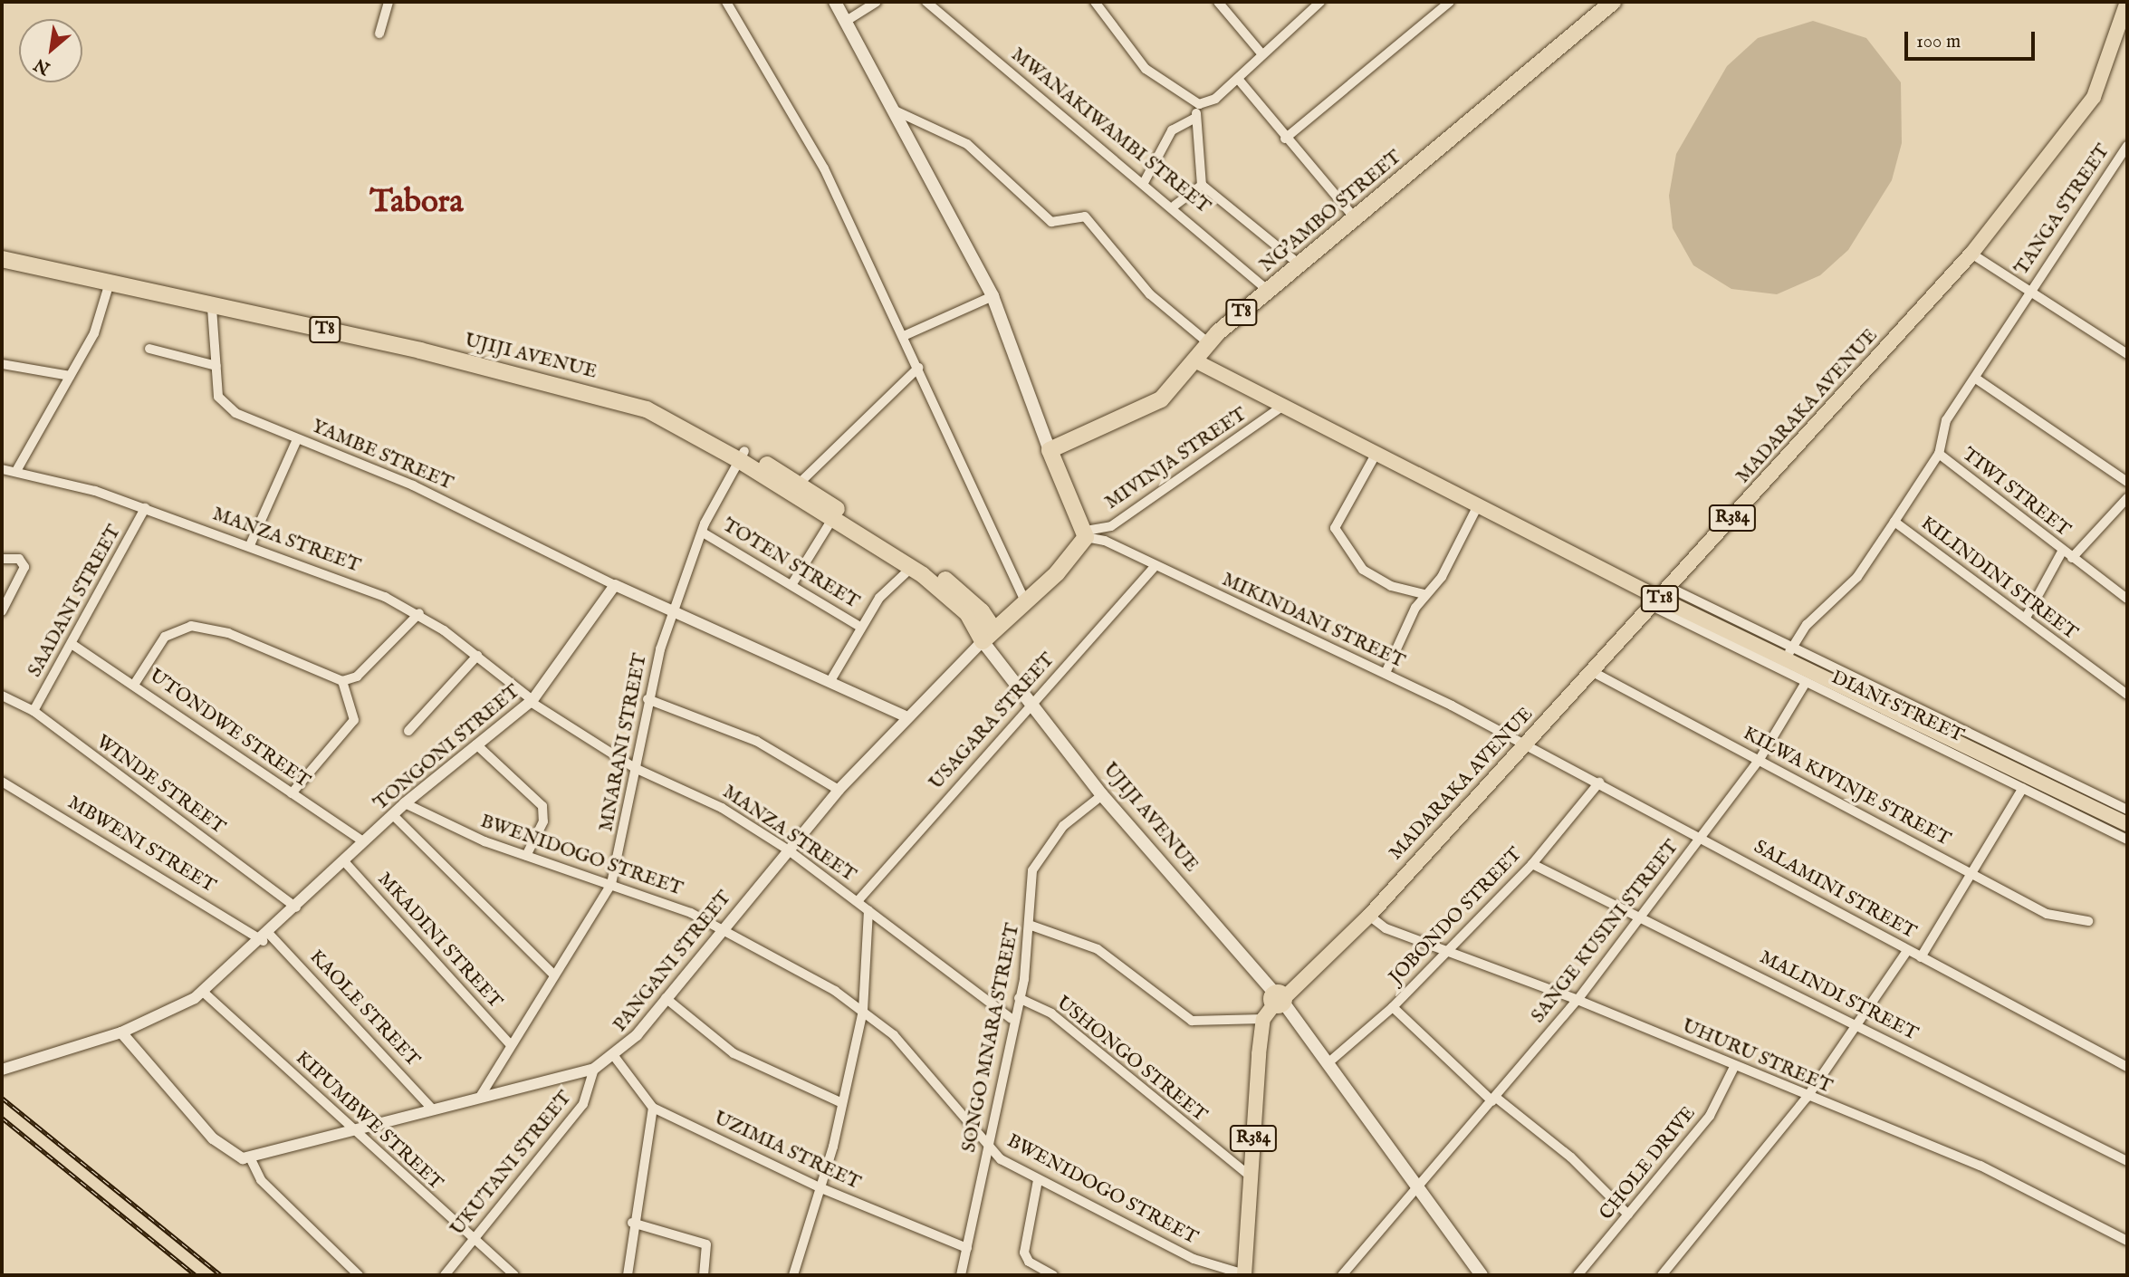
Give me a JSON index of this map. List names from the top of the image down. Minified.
{"streets":{"highway":["NG’AMBO STREET","T8","UJIJI AVENUE"],"main road":["MADARAKA AVENUE","R384","T18"],"street":["MWANAKIWAMBI STREET","TANGA STREET","YAMBE STREET","MIVINJA STREET","TIWI STREET","MANZA STREET","TOTEN STREET","KILINDINI STREET","SAADANI STREET","MIKINDANI STREET","DIANI STREET","USAGARA STREET","UTONDWE STREET","MNARANI STREET","TONGONI STREET","WINDE STREET","KILWA KIVINJE STREET","MBWENI STREET","BWENIDOGO STREET","SALAMINI STREET","JOBONDO STREET","SANGE KUSINI STREET","MKADINI STREET","PANGANI STREET","MALINDI STREET","KAOLE STREET","SONGO MNARA STREET","UHURU STREET","USHONGO STREET","KIPUMBWE STREET","UZIMIA STREET","UKUTANI STREET","CHOLE DRIVE"]},"crossings":[["MWANAKIWAMBI STREET","NG’AMBO STREET"],["TANGA STREET","KILINDINI STREET"],["NG’AMBO STREET","T18"],["T8","UJIJI AVENUE"],["T8","PANGANI STREET"],["UJIJI AVENUE","MADARAKA AVENUE"],["UJIJI AVENUE","YAMBE STREET"],["UJIJI AVENUE","USAGARA STREET"],["UJIJI AVENUE","MNARANI STREET"],["UJIJI AVENUE","JOBONDO STREET"],["UJIJI AVENUE","SANGE KUSINI STREET"],["UJIJI AVENUE","PANGANI STREET"],["UJIJI AVENUE","SONGO MNARA STREET"],["MADARAKA AVENUE","R384"],["MADARAKA AVENUE","T18"],["MADARAKA AVENUE","MIKINDANI STREET"],["MADARAKA AVENUE","DIANI STREET"],["MADARAKA AVENUE","KILWA KIVINJE STREET"],["MADARAKA AVENUE","SALAMINI STREET"],["MADARAKA AVENUE","UHURU STREET"],["YAMBE STREET","TONGONI STREET"],["MIVINJA STREET","T18"],["MIVINJA STREET","MIKINDANI STREET"],["TIWI STREET","KILINDINI STREET"],["R384","BWENIDOGO STREET"],["R384","USHONGO STREET"],["MANZA STREET","SAADANI STREET"],["MANZA STREET","USAGARA STREET"],["MANZA STREET","MNARANI STREET"],["MANZA STREET","TONGONI STREET"],["MANZA STREET","PANGANI STREET"],["MANZA STREET","SONGO MNARA STREET"],["TOTEN STREET","MNARANI STREET"],["T18","DIANI STREET"],["SAADANI STREET","UTONDWE STREET"],["SAADANI STREET","WINDE STREET"],["MIKINDANI STREET","USAGARA STREET"],["MIKINDANI STREET","SALAMINI STREET"],["DIANI STREET","SANGE KUSINI STREET"],["UTONDWE STREET","TONGONI STREET"],["MNARANI STREET","BWENIDOGO STREET"],["MNARANI STREET","MKADINI STREET"],["MNARANI STREET","PANGANI STREET"],["TONGONI STREET","WINDE STREET"],["TONGONI STREET","MBWENI STREET"],["TONGONI STREET","BWENIDOGO STREET"],["TONGONI STREET","MKADINI STREET"],["TONGONI STREET","KAOLE STREET"],["TONGONI STREET","KIPUMBWE STREET"],["KILWA KIVINJE STREET","SANGE KUSINI STREET"],["MBWENI STREET","KAOLE STREET"],["BWENIDOGO STREET","PANGANI STREET"],["BWENIDOGO STREET","SONGO MNARA STREET"],["SALAMINI STREET","JOBONDO STREET"],["SALAMINI STREET","SANGE KUSINI STREET"],["JOBONDO STREET","MALINDI STREET"],["JOBONDO STREET","UHURU STREET"],["SANGE KUSINI STREET","MALINDI STREET"],["SANGE KUSINI STREET","UHURU STREET"],["PANGANI STREET","KAOLE STREET"],["PANGANI STREET","KIPUMBWE STREET"],["PANGANI STREET","UZIMIA STREET"],["PANGANI STREET","UKUTANI STREET"],["SONGO MNARA STREET","USHONGO STREET"],["SONGO MNARA STREET","UZIMIA STREET"],["UHURU STREET","CHOLE DRIVE"],["KIPUMBWE STREET","UKUTANI STREET"]],"districts":["Tabora"],"scale_bar":"100 m","north":"bottom left"}
